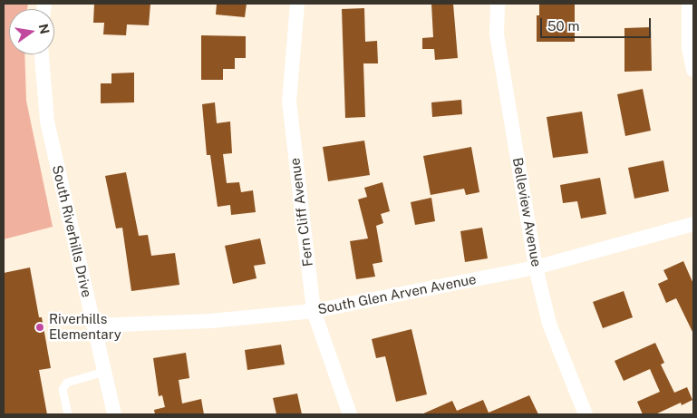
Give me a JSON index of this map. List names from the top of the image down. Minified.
{"streets":{"street":["Fern Cliff Avenue","Belleview Avenue","South Riverhills Drive","South Glen Arven Avenue"]},"crossings":[["Fern Cliff Avenue","South Glen Arven Avenue"],["Belleview Avenue","South Glen Arven Avenue"],["South Riverhills Drive","South Glen Arven Avenue"]],"places":["Riverhills Elementary"],"scale_bar":"50 m","north":"right"}
